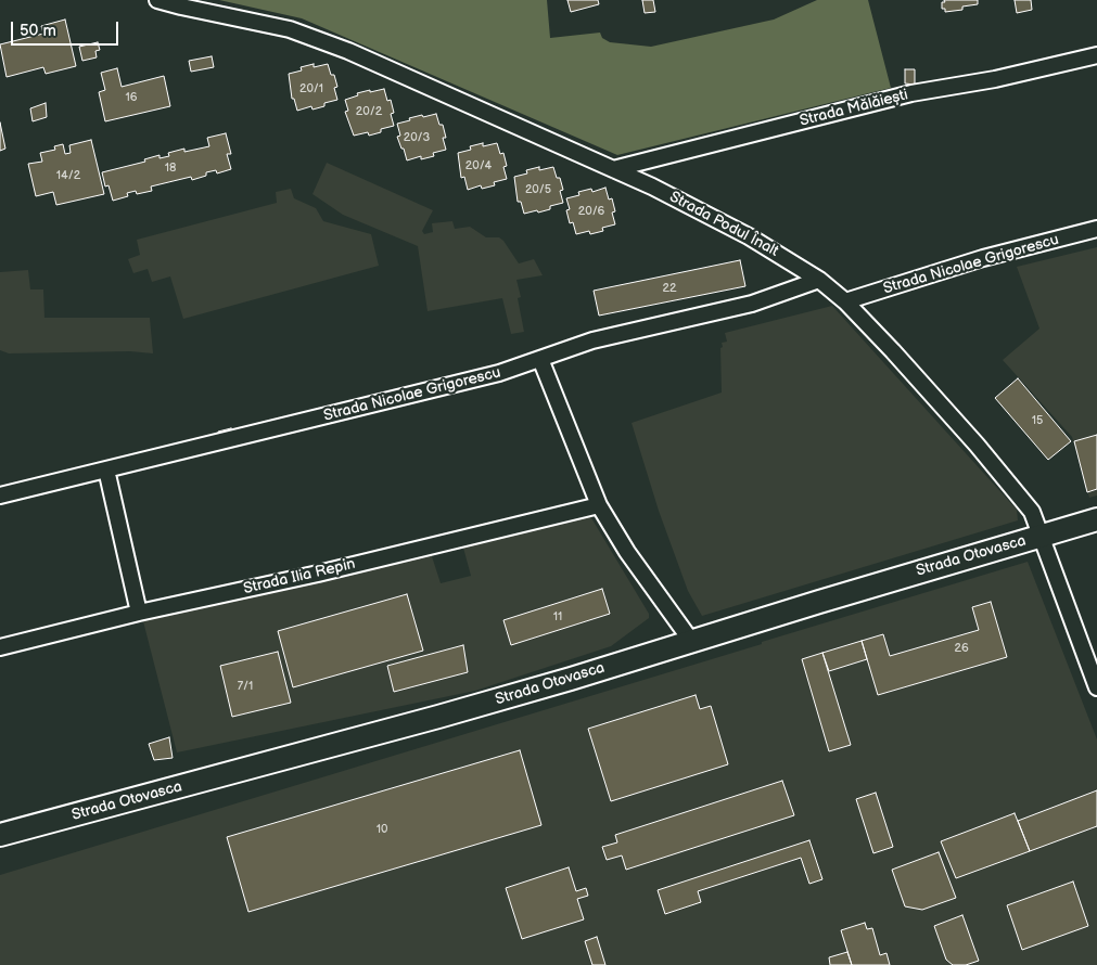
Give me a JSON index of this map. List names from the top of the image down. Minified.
{"streets":{"street":["Strada Mălăiești","Strada Podul Înalt","Strada Nicolae Grigorescu","Strada Otovasca","Strada Ilia Repin"]},"crossings":[["Strada Mălăiești","Strada Podul Înalt"],["Strada Podul Înalt","Strada Nicolae Grigorescu"],["Strada Podul Înalt","Strada Otovasca"]],"house_numbers":["20/1","16","20/2","20/3","20/4","18","14/2","20/5","20/6","22","15","11","26","7/1","10"],"scale_bar":"50 m"}
